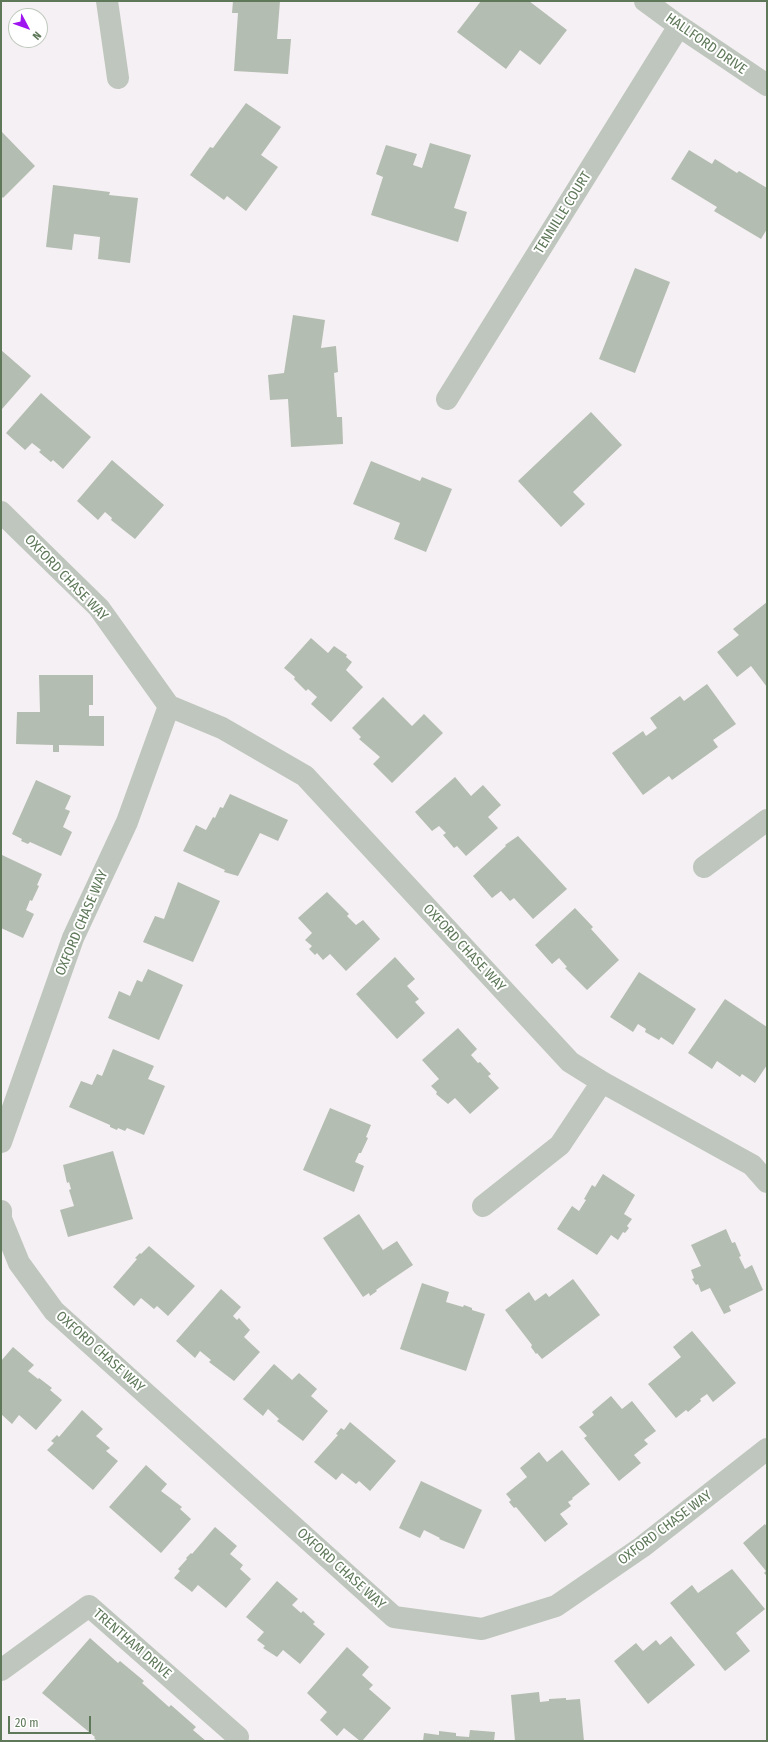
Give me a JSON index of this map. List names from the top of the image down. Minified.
{"streets":{"street":["HALLFORD DRIVE","TENNILLE COURT","OXFORD CHASE WAY","TRENTHAM DRIVE"]},"crossings":[["HALLFORD DRIVE","TENNILLE COURT"]],"scale_bar":"20 m","north":"bottom right"}
